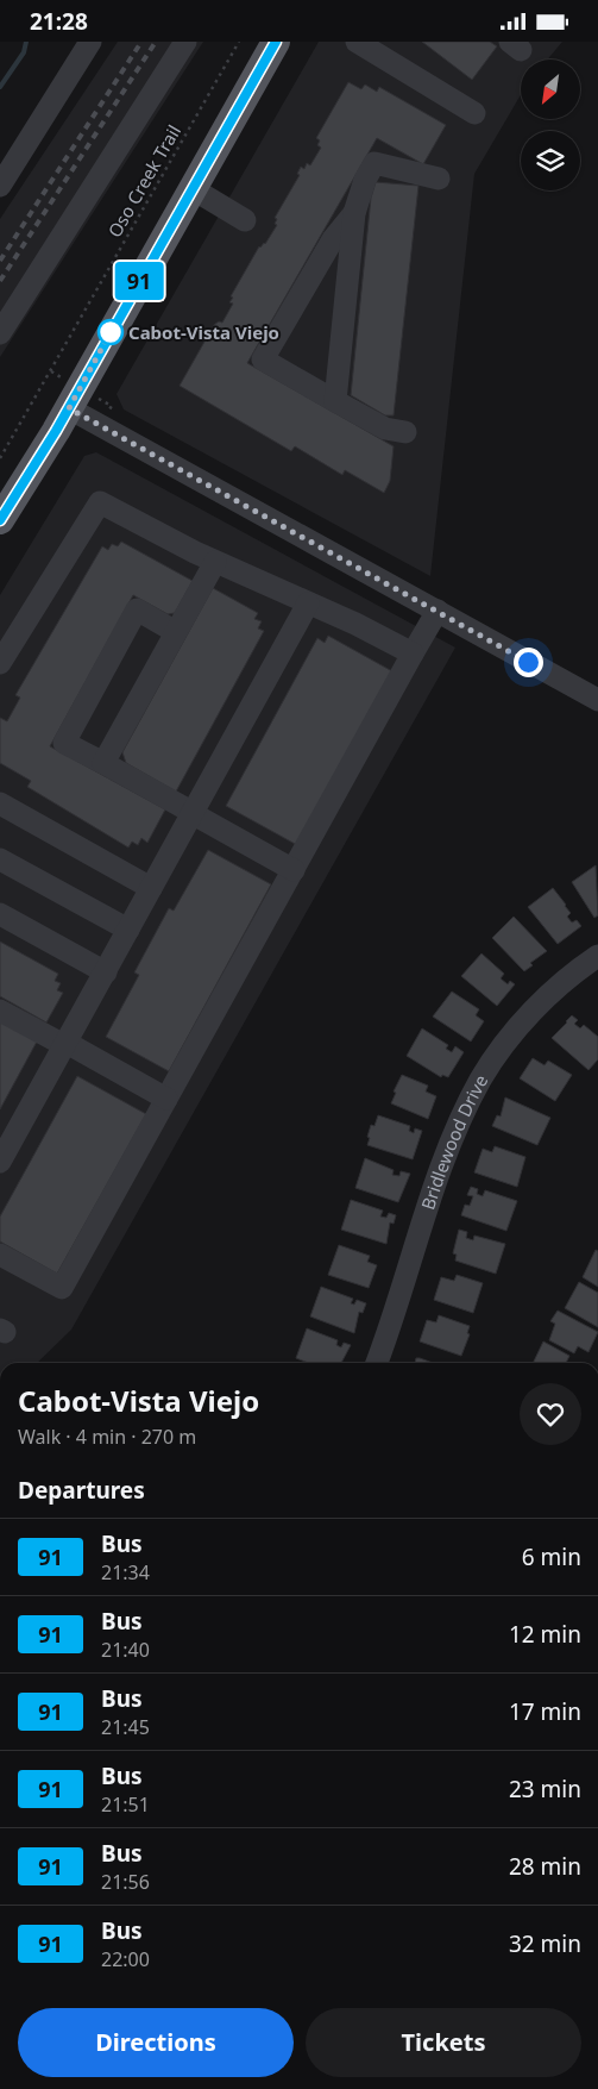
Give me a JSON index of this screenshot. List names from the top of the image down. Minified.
{"streets":{"street":["Bridlewood Drive"],"path":["Oso Creek Trail"]},"places":["Cabot-Vista Viejo"],"lines":["bus line 91"],"north":"bottom left","page":{"status":"21:28","on_map":"91","heading":[["Cabot-Vista Viejo","Walk · 4 min · 270 m"],"Departures"],"list":[{"mark":"91","name":"Bus","note":"21:34","value":"6 min"},{"mark":"91","name":"Bus","note":"21:40","value":"12 min"},{"mark":"91","name":"Bus","note":"21:45","value":"17 min"},{"mark":"91","name":"Bus","note":"21:51","value":"23 min"},{"mark":"91","name":"Bus","note":"21:56","value":"28 min"},{"mark":"91","name":"Bus","note":"22:00","value":"32 min"}],"buttons":["Directions","Tickets"]}}
